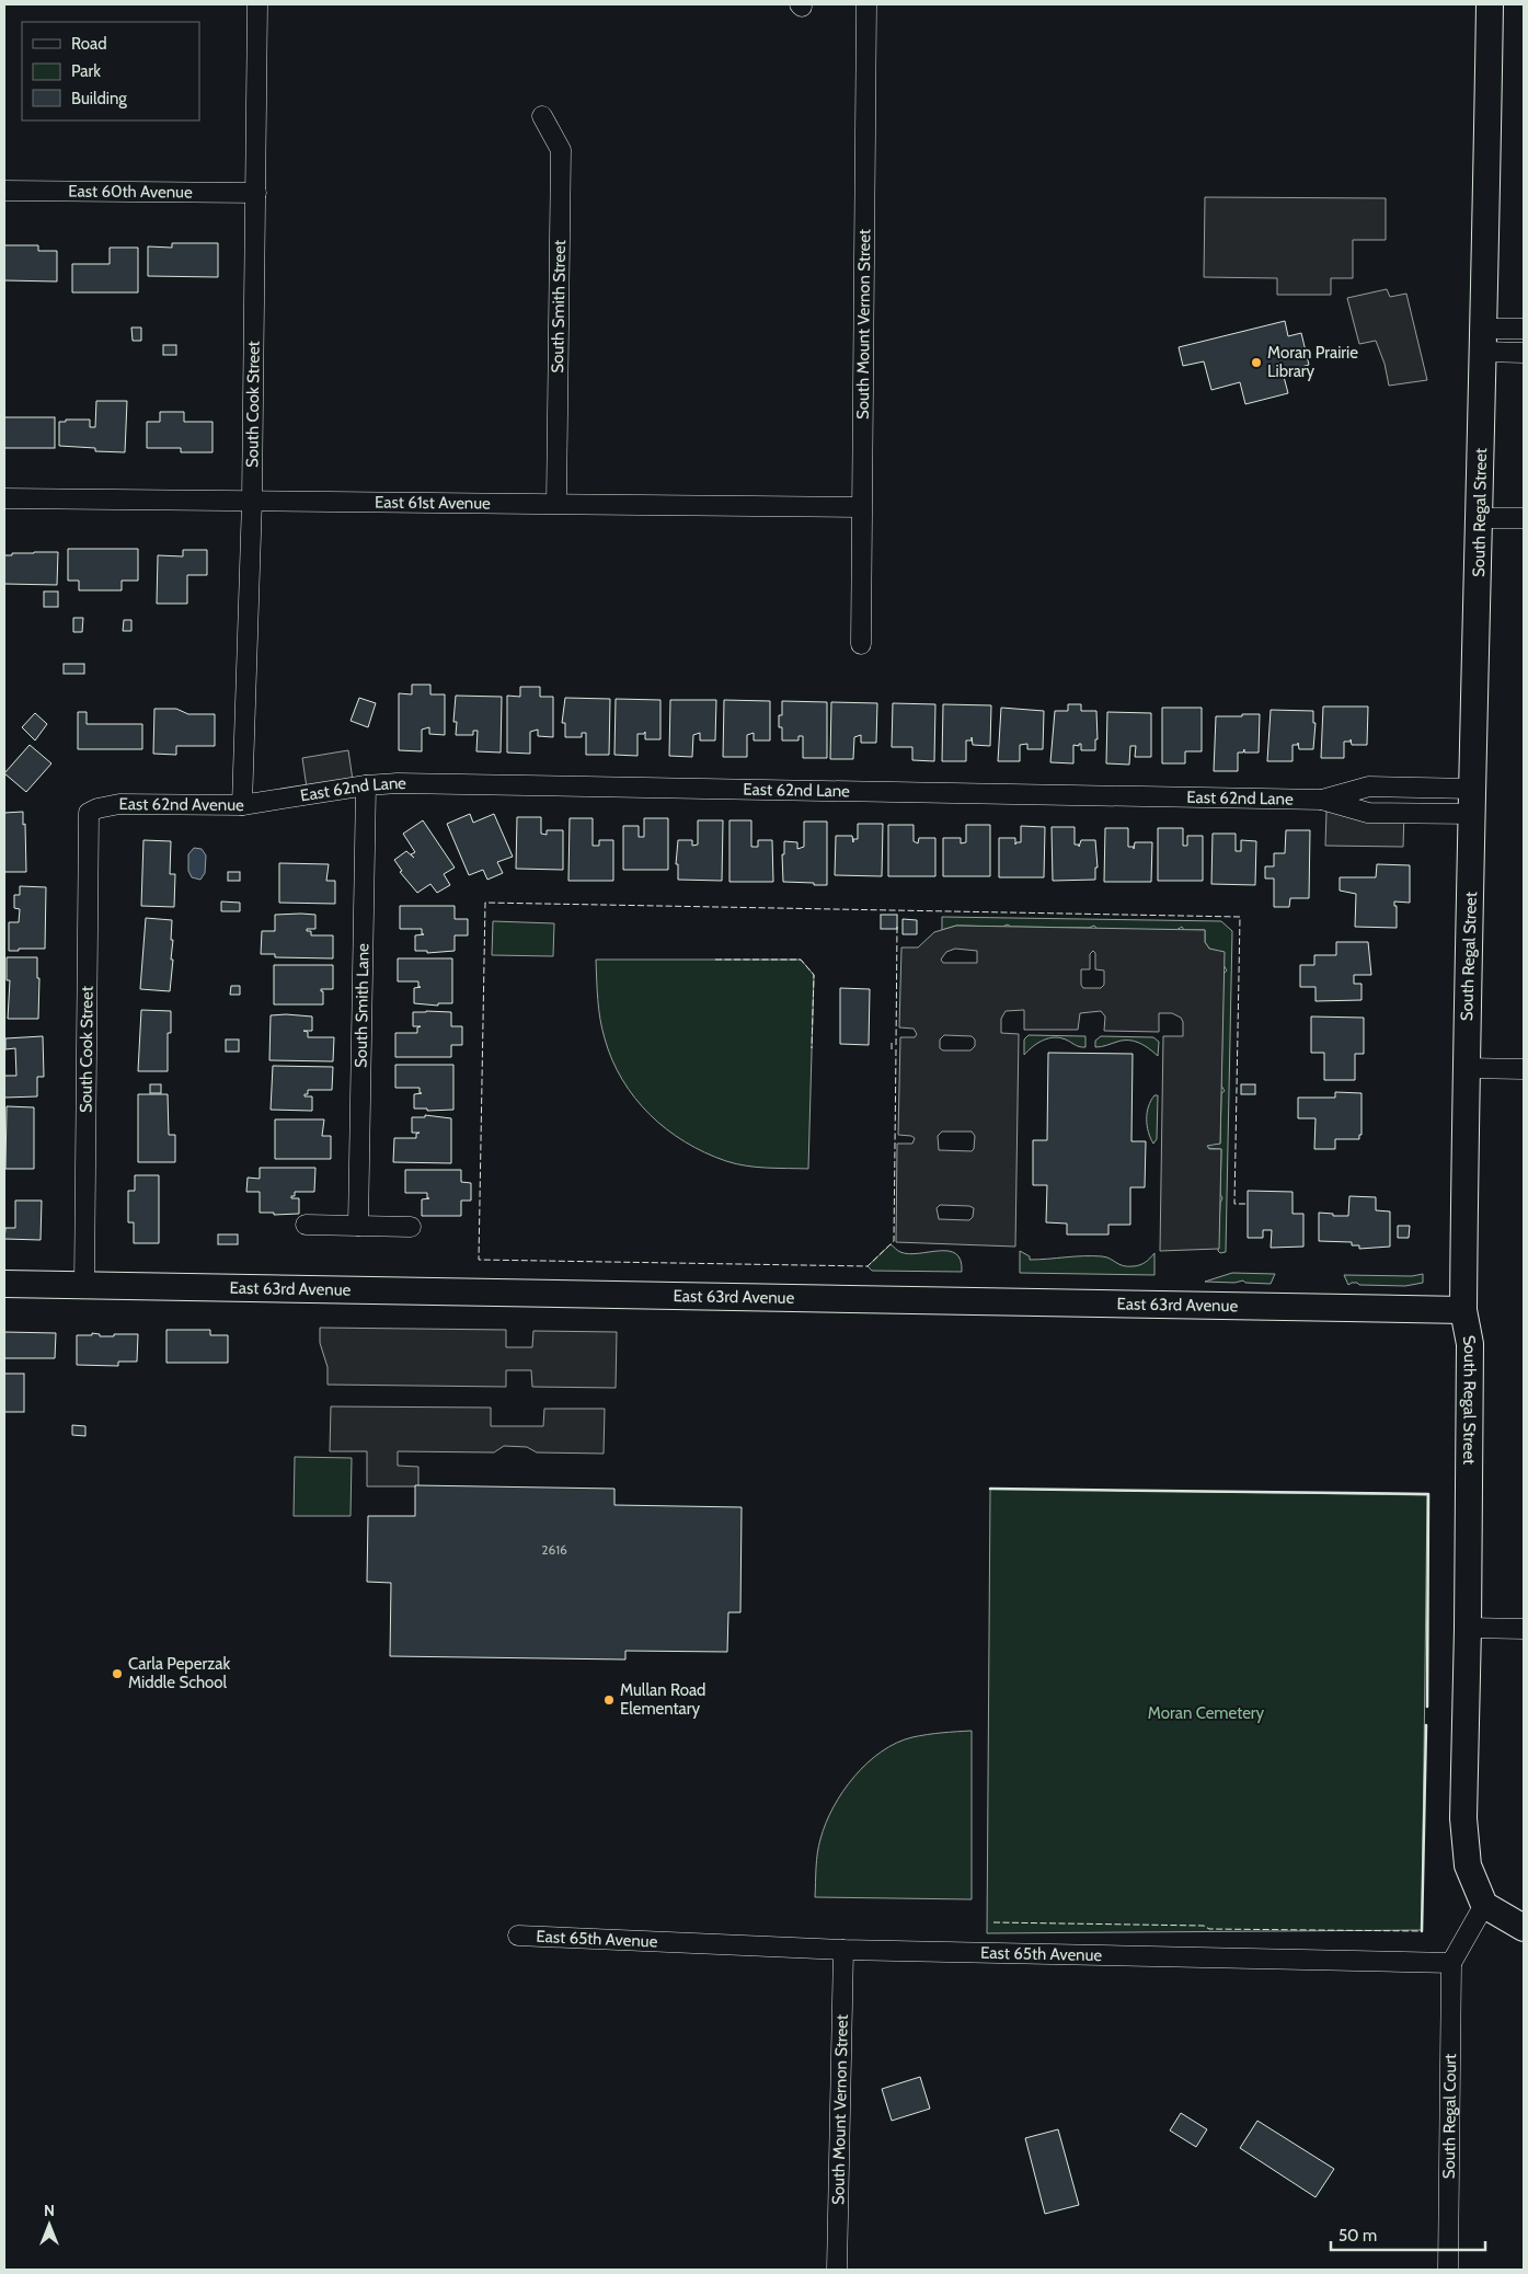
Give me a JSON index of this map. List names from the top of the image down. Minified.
{"streets":{"street":["East 60th Avenue","South Smith Street","South Mount Vernon Street","South Cook Street","East 61st Avenue","South Regal Street","East 62nd Lane","East 62nd Avenue","South Smith Lane","East 63rd Avenue","East 65th Avenue","South Regal Court"]},"crossings":[["East 60th Avenue","South Cook Street"],["South Smith Street","East 61st Avenue"],["South Mount Vernon Street","East 61st Avenue"],["South Mount Vernon Street","East 65th Avenue"],["South Cook Street","East 61st Avenue"],["South Cook Street","East 62nd Avenue"],["South Cook Street","East 63rd Avenue"],["South Regal Street","East 62nd Lane"],["South Regal Street","East 63rd Avenue"],["East 62nd Lane","East 62nd Avenue"],["East 62nd Lane","South Smith Lane"],["East 65th Avenue","South Regal Court"]],"parks":["Moran Cemetery"],"places":["Moran Prairie Library","Carla Peperzak Middle School","Mullan Road Elementary"],"house_numbers":["2616"],"legend":["Road","Park","Building"],"scale_bar":"50 m","north":"top"}
